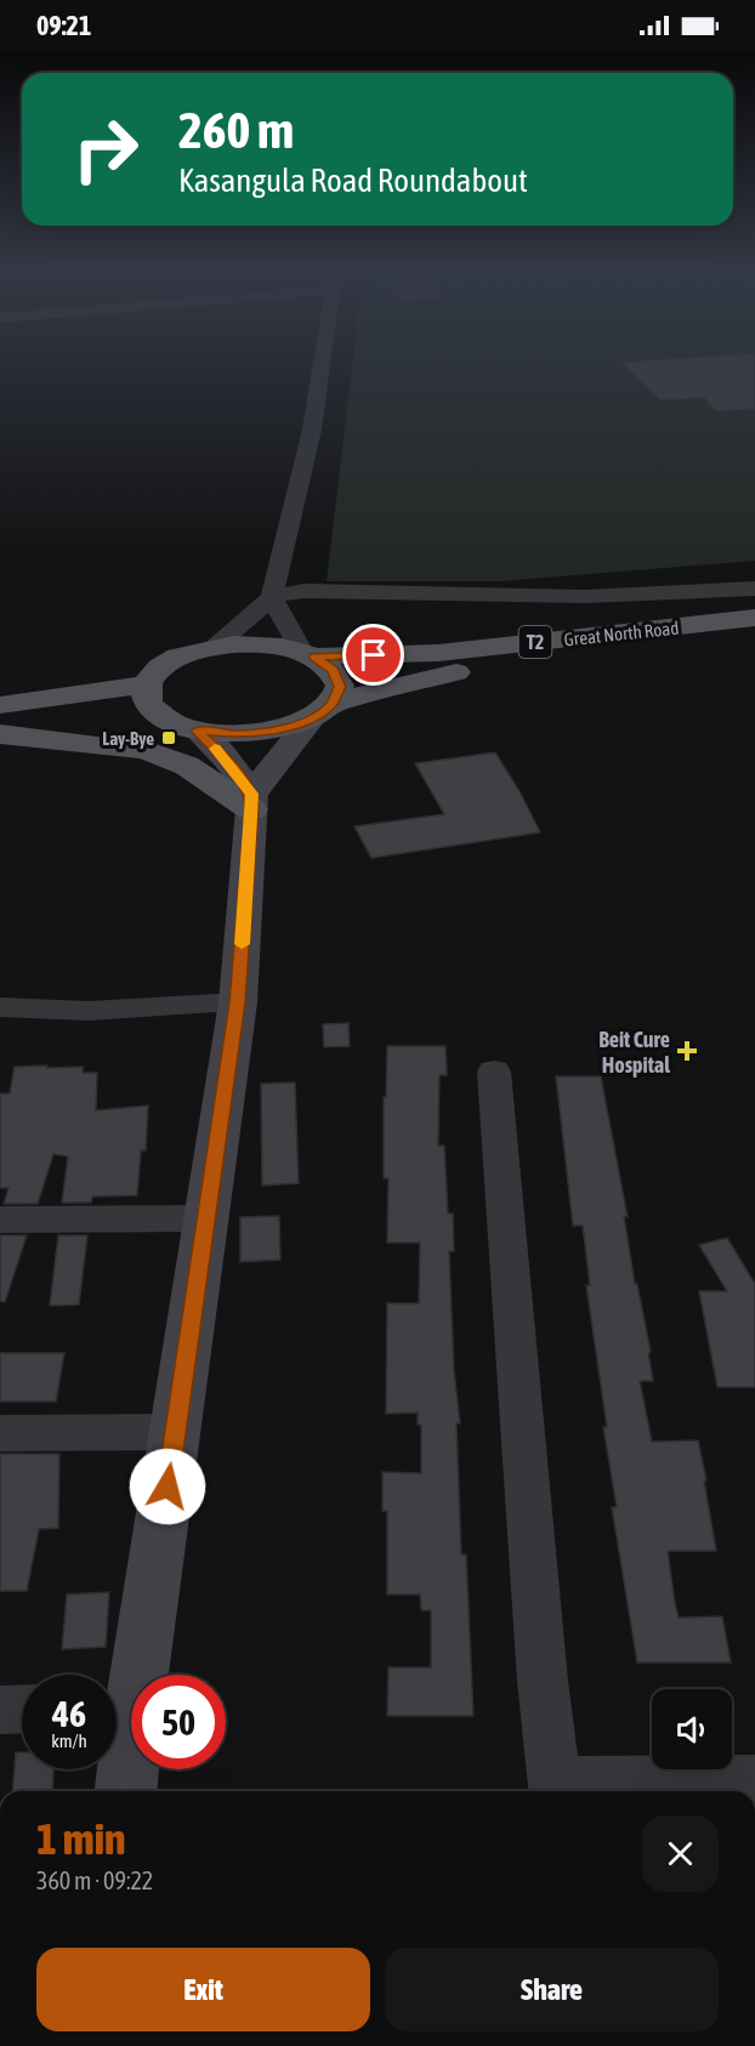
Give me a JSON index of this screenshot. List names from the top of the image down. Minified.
{"streets":{"main road":["Great North Road","T2"]},"crossings":[["Great North Road","T2"]],"places":{"transit":["Lay-Bye"],"health":["Beit Cure Hospital"]},"page":{"status":"09:21","turn":["260 m","Kasangula Road Roundabout"],"speed":"46 km/h","limit":"50","heading":["1 min","360 m · 09:22"],"buttons":["Exit","Share"]}}
